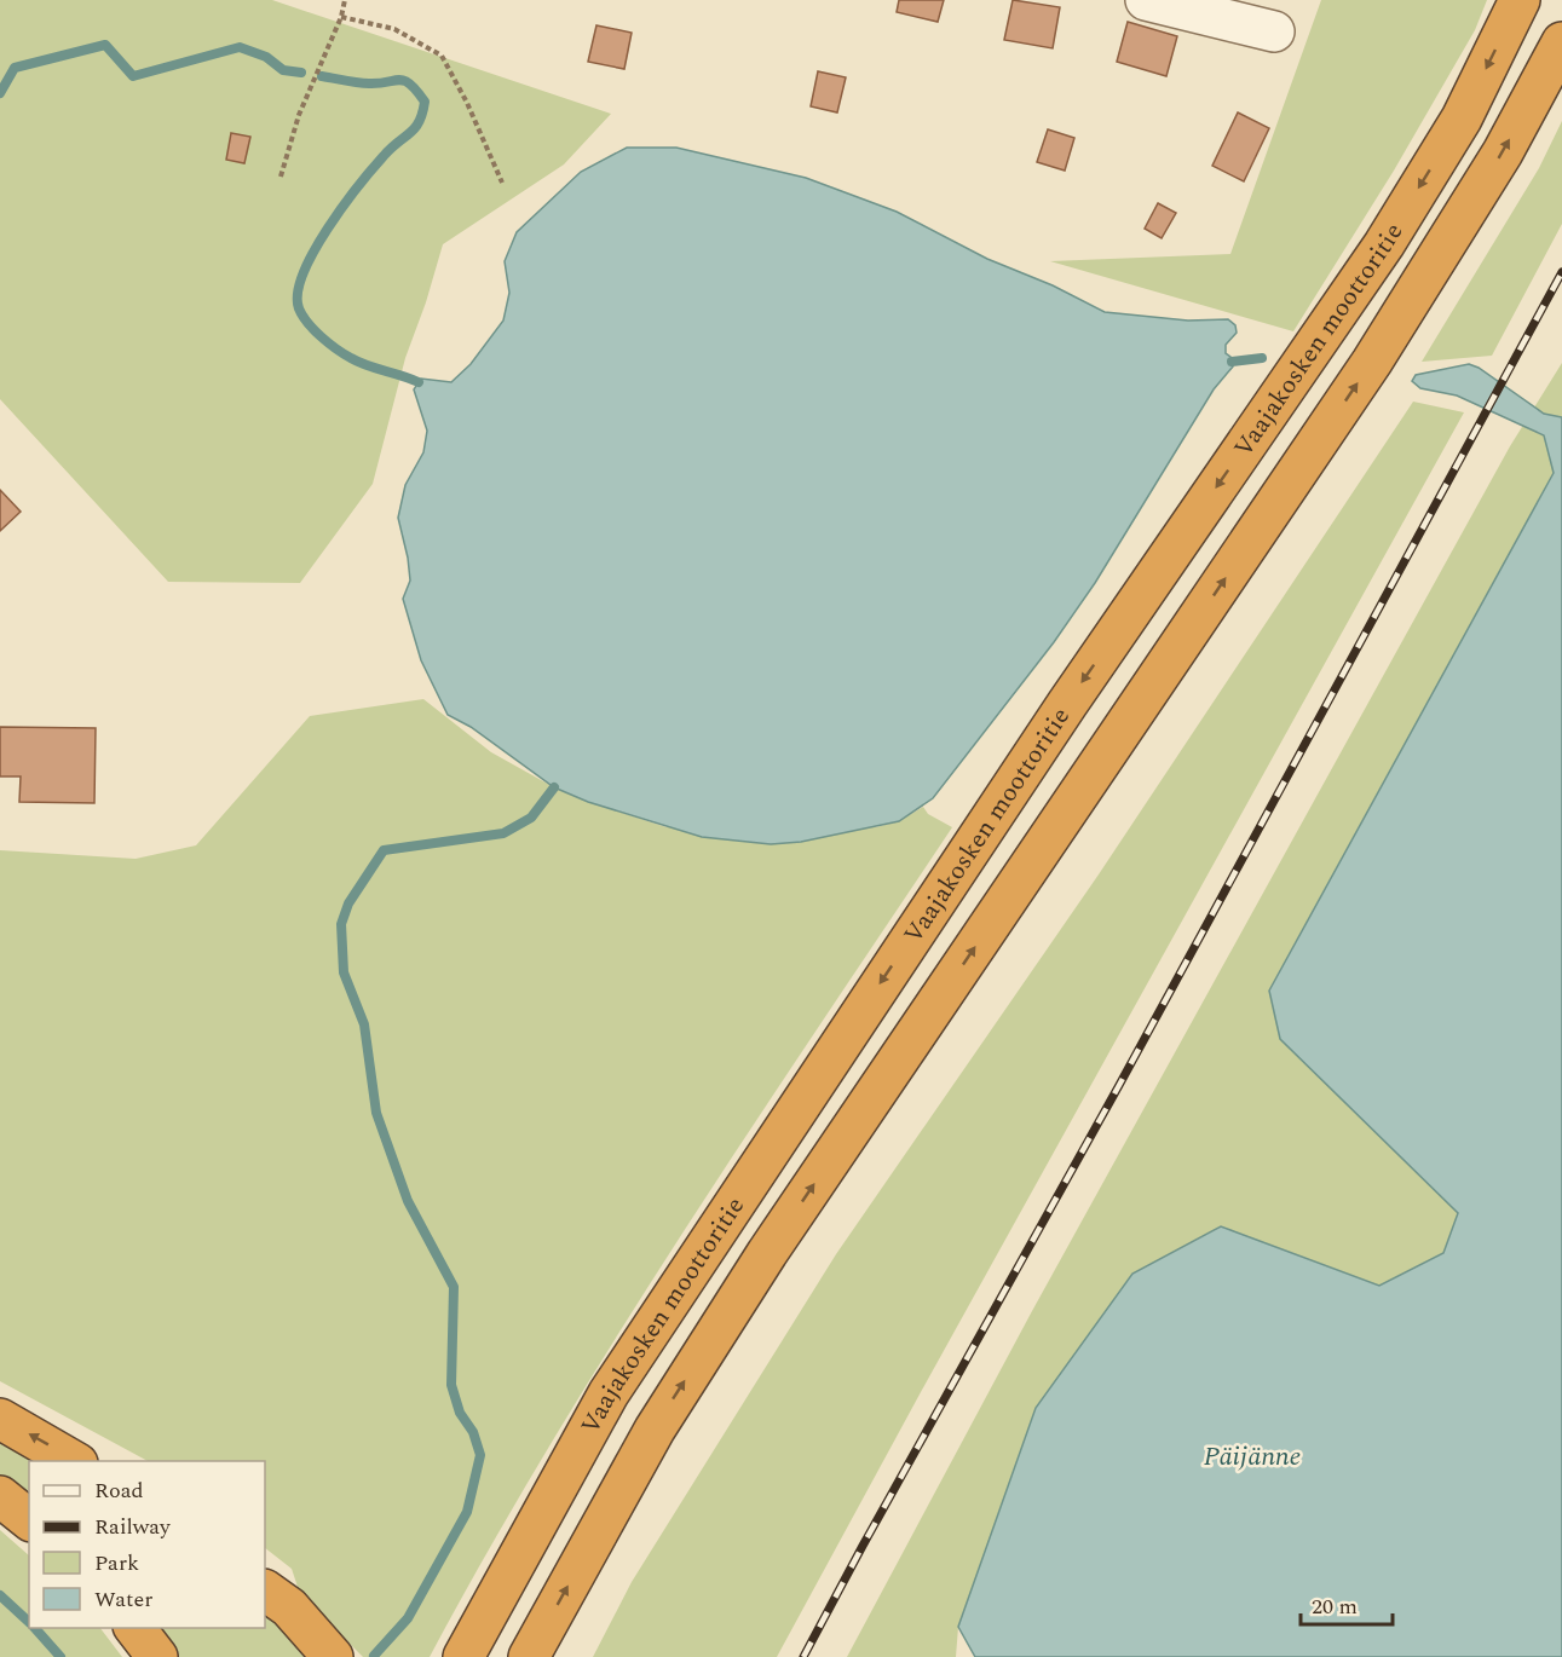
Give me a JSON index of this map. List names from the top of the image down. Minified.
{"streets":{"highway":["Vaajakosken moottoritie"]},"water":["Päijänne"],"legend":["Road","Railway","Park","Water"],"scale_bar":"20 m"}
